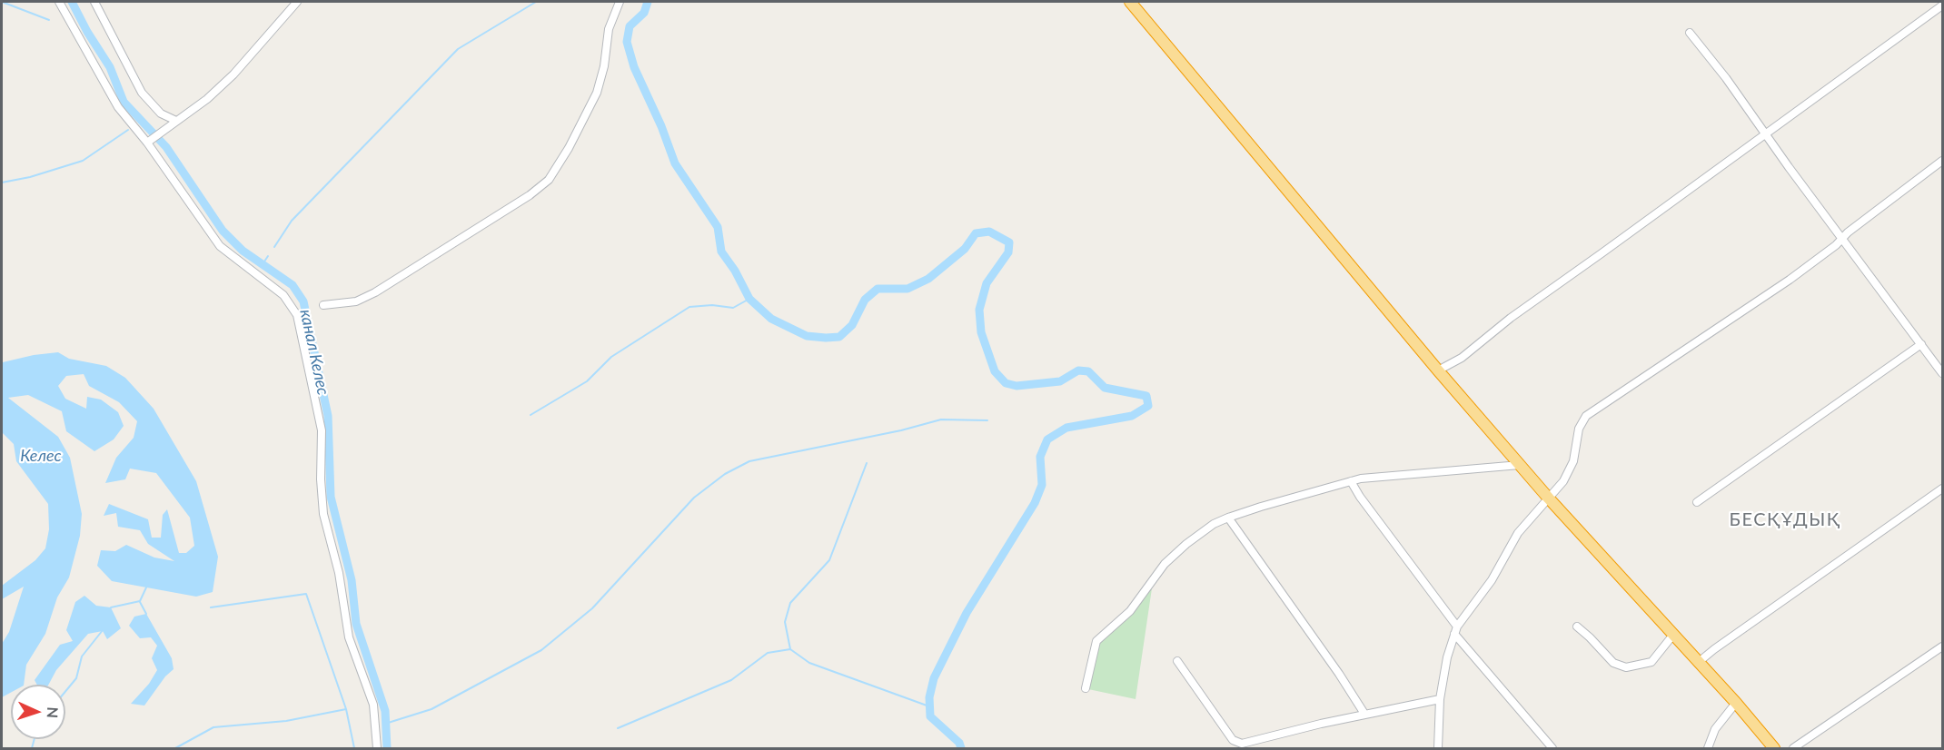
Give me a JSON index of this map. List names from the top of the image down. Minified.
{"districts":["БЕСҚҰДЫҚ"],"water":["канал Келес","Келес"],"north":"right"}
